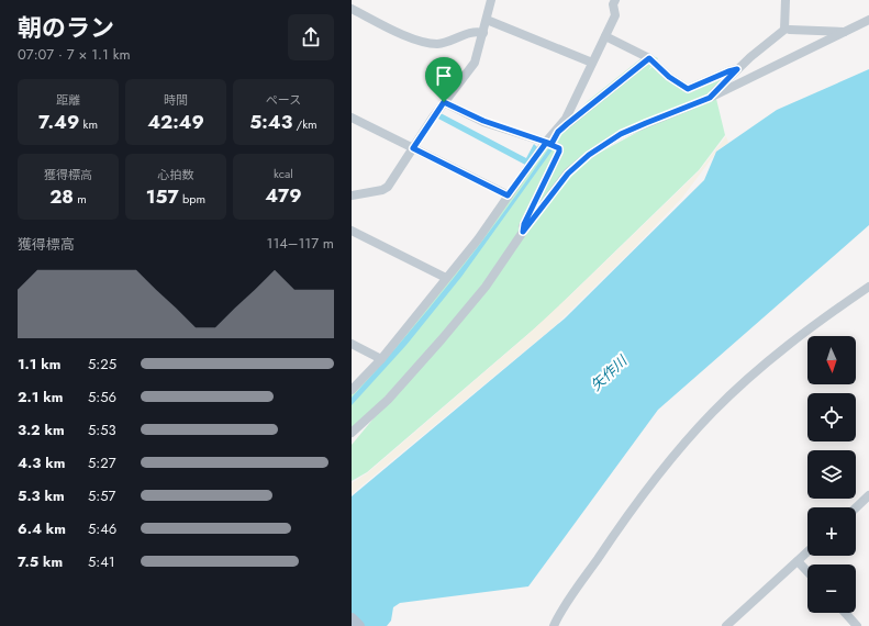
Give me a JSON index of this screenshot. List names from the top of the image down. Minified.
{"water":["矢作川"],"north":"bottom","page":{"heading":["朝のラン","07:07 · 7 × 1.1 km"],"stats":[["距離","7.49 km"],["時間","42:49"],["ペース","5:43 /km"],["獲得標高","28 m"],["心拍数","157 bpm"],["kcal","479"]],"chart":["獲得標高","114–117 m"],"map_buttons":["+","−"],"list":[{"name":"1.1 km","note":"5:25"},{"name":"2.1 km","note":"5:56"},{"name":"3.2 km","note":"5:53"},{"name":"4.3 km","note":"5:27"},{"name":"5.3 km","note":"5:57"},{"name":"6.4 km","note":"5:46"},{"name":"7.5 km","note":"5:41"}]}}
